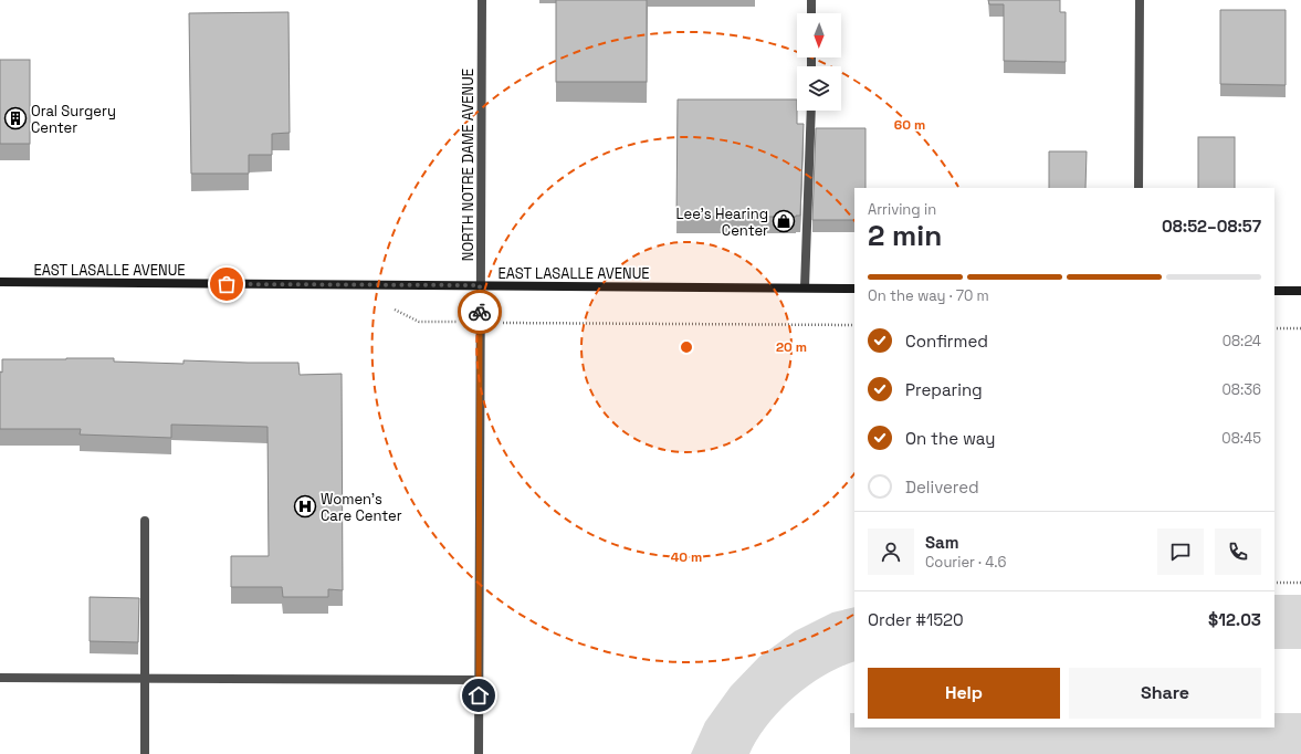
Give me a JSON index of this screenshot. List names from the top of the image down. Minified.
{"streets":{"street":["NORTH NOTRE DAME AVENUE","EAST LASALLE AVENUE"]},"crossings":[["NORTH NOTRE DAME AVENUE","EAST LASALLE AVENUE"]],"places":{"building":["Oral Surgery Center"],"shop":["Lee's Hearing Center"],"hospital":["Women's Care Center"]},"north":"bottom","page":{"heading":["2 min","Arriving in","08:52–08:57"],"panel":["Sam","Courier · 4.6","Order #1520","$12.03"],"bar":"On the way · 70 m","list":[["Confirmed","08:24"],["Preparing","08:36"],["On the way","08:45"],"Delivered"],"buttons":["Help","Share"]},"rings":["60 m","20 m","40 m"]}
